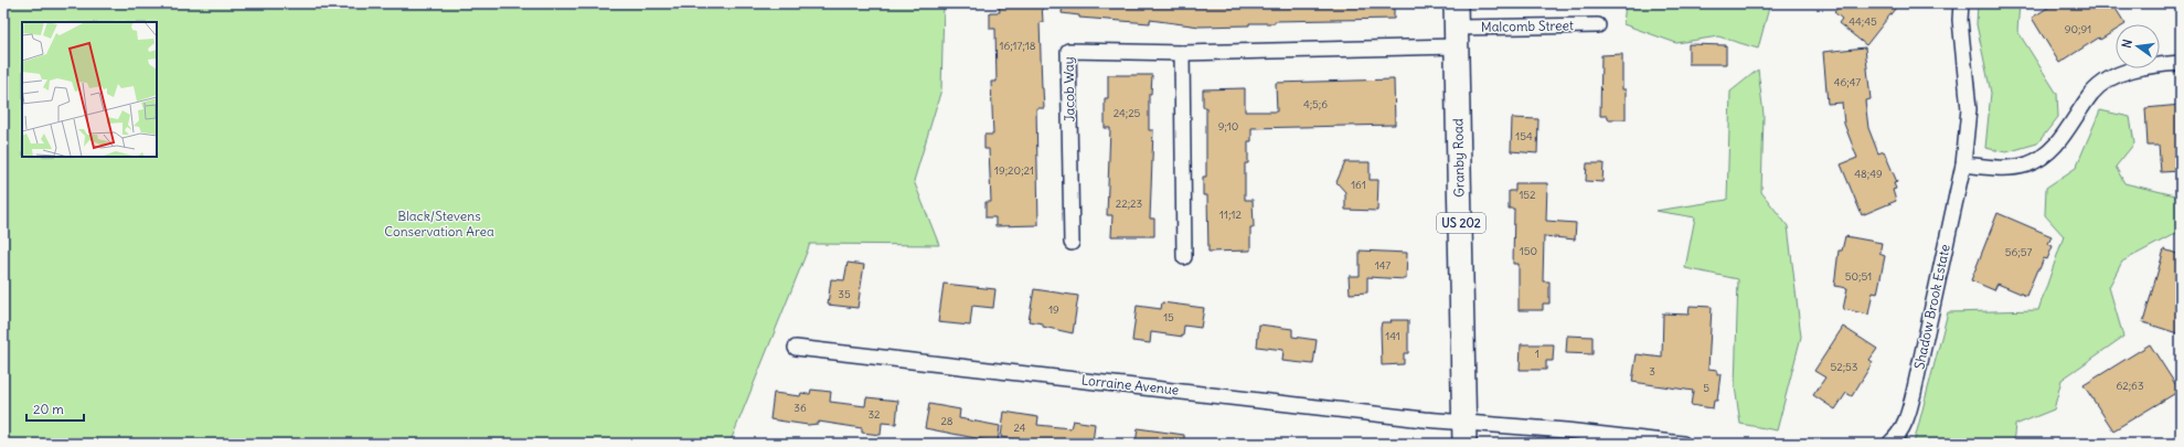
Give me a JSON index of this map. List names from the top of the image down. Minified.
{"streets":{"main road":["Granby Road","US 202"],"street":["Malcomb Street","Jacob Way","Shadow Brook Estate","Lorraine Avenue"]},"crossings":[["Malcomb Street","Jacob Way"],["Malcomb Street","Granby Road"],["Jacob Way","Granby Road"],["Granby Road","Lorraine Avenue"]],"parks":["Black/Stevens Conservation Area"],"house_numbers":["44;45","90;91","16;17;18","46;47","4;5;6","24;25","9;10","154","19;20;21","48;49","161","152","22;23","11;12","150","56;57","147","50;51","35","19","15","141","1","52;53","3","62;63","5","36","32","28","24"],"scale_bar":"20 m","north":"left"}
